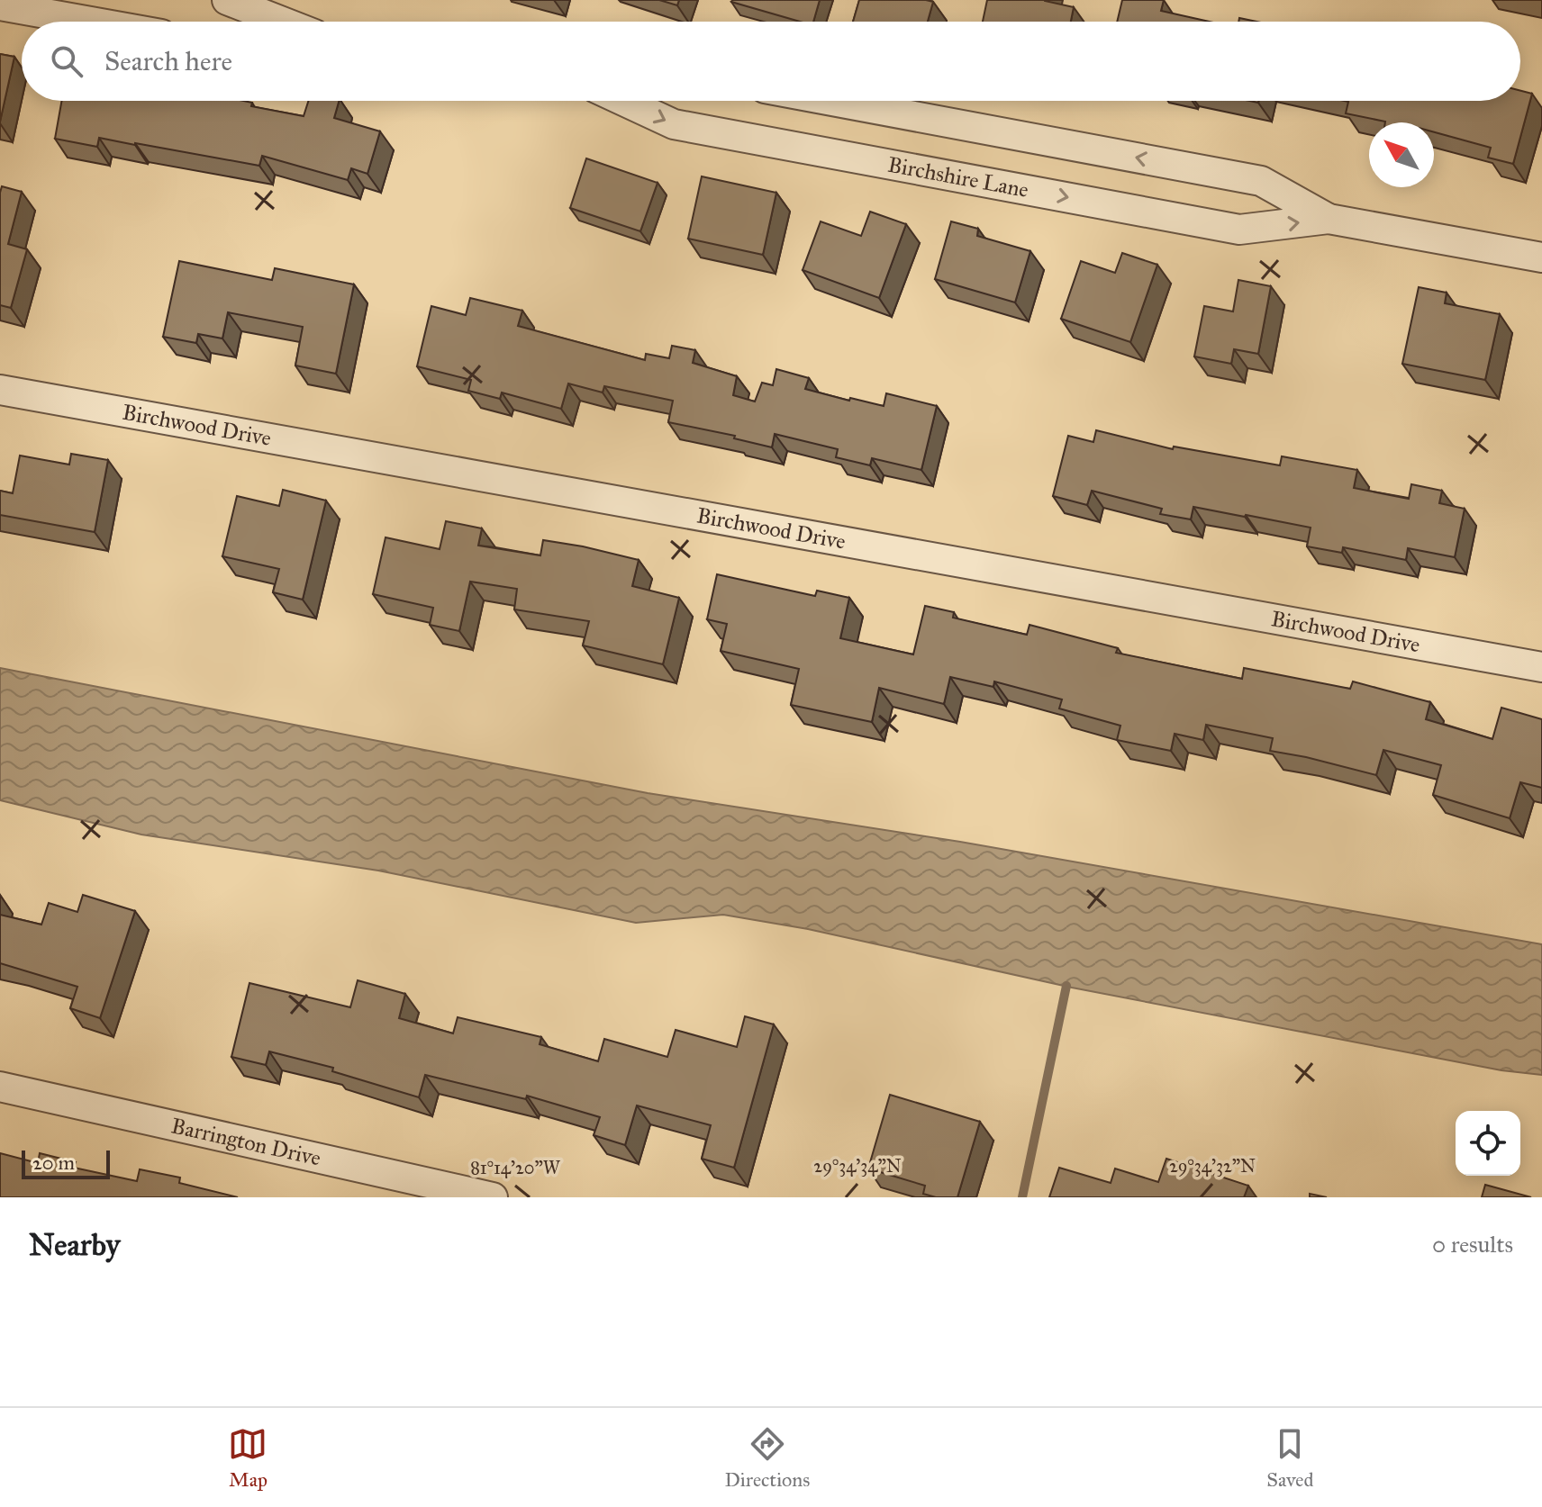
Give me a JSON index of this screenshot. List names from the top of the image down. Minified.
{"streets":{"street":["Birchshire Lane","Birchwood Drive","Barrington Drive"]},"scale_bar":"20 m","north":"top left","page":{"search":"Search here","scale":"20 m","heading":["Nearby","0 results"],"nav":["Map","Directions","Saved"]},"coordinates":["29°34'34\"N","29°34'32\"N","81°14'20\"W"]}
